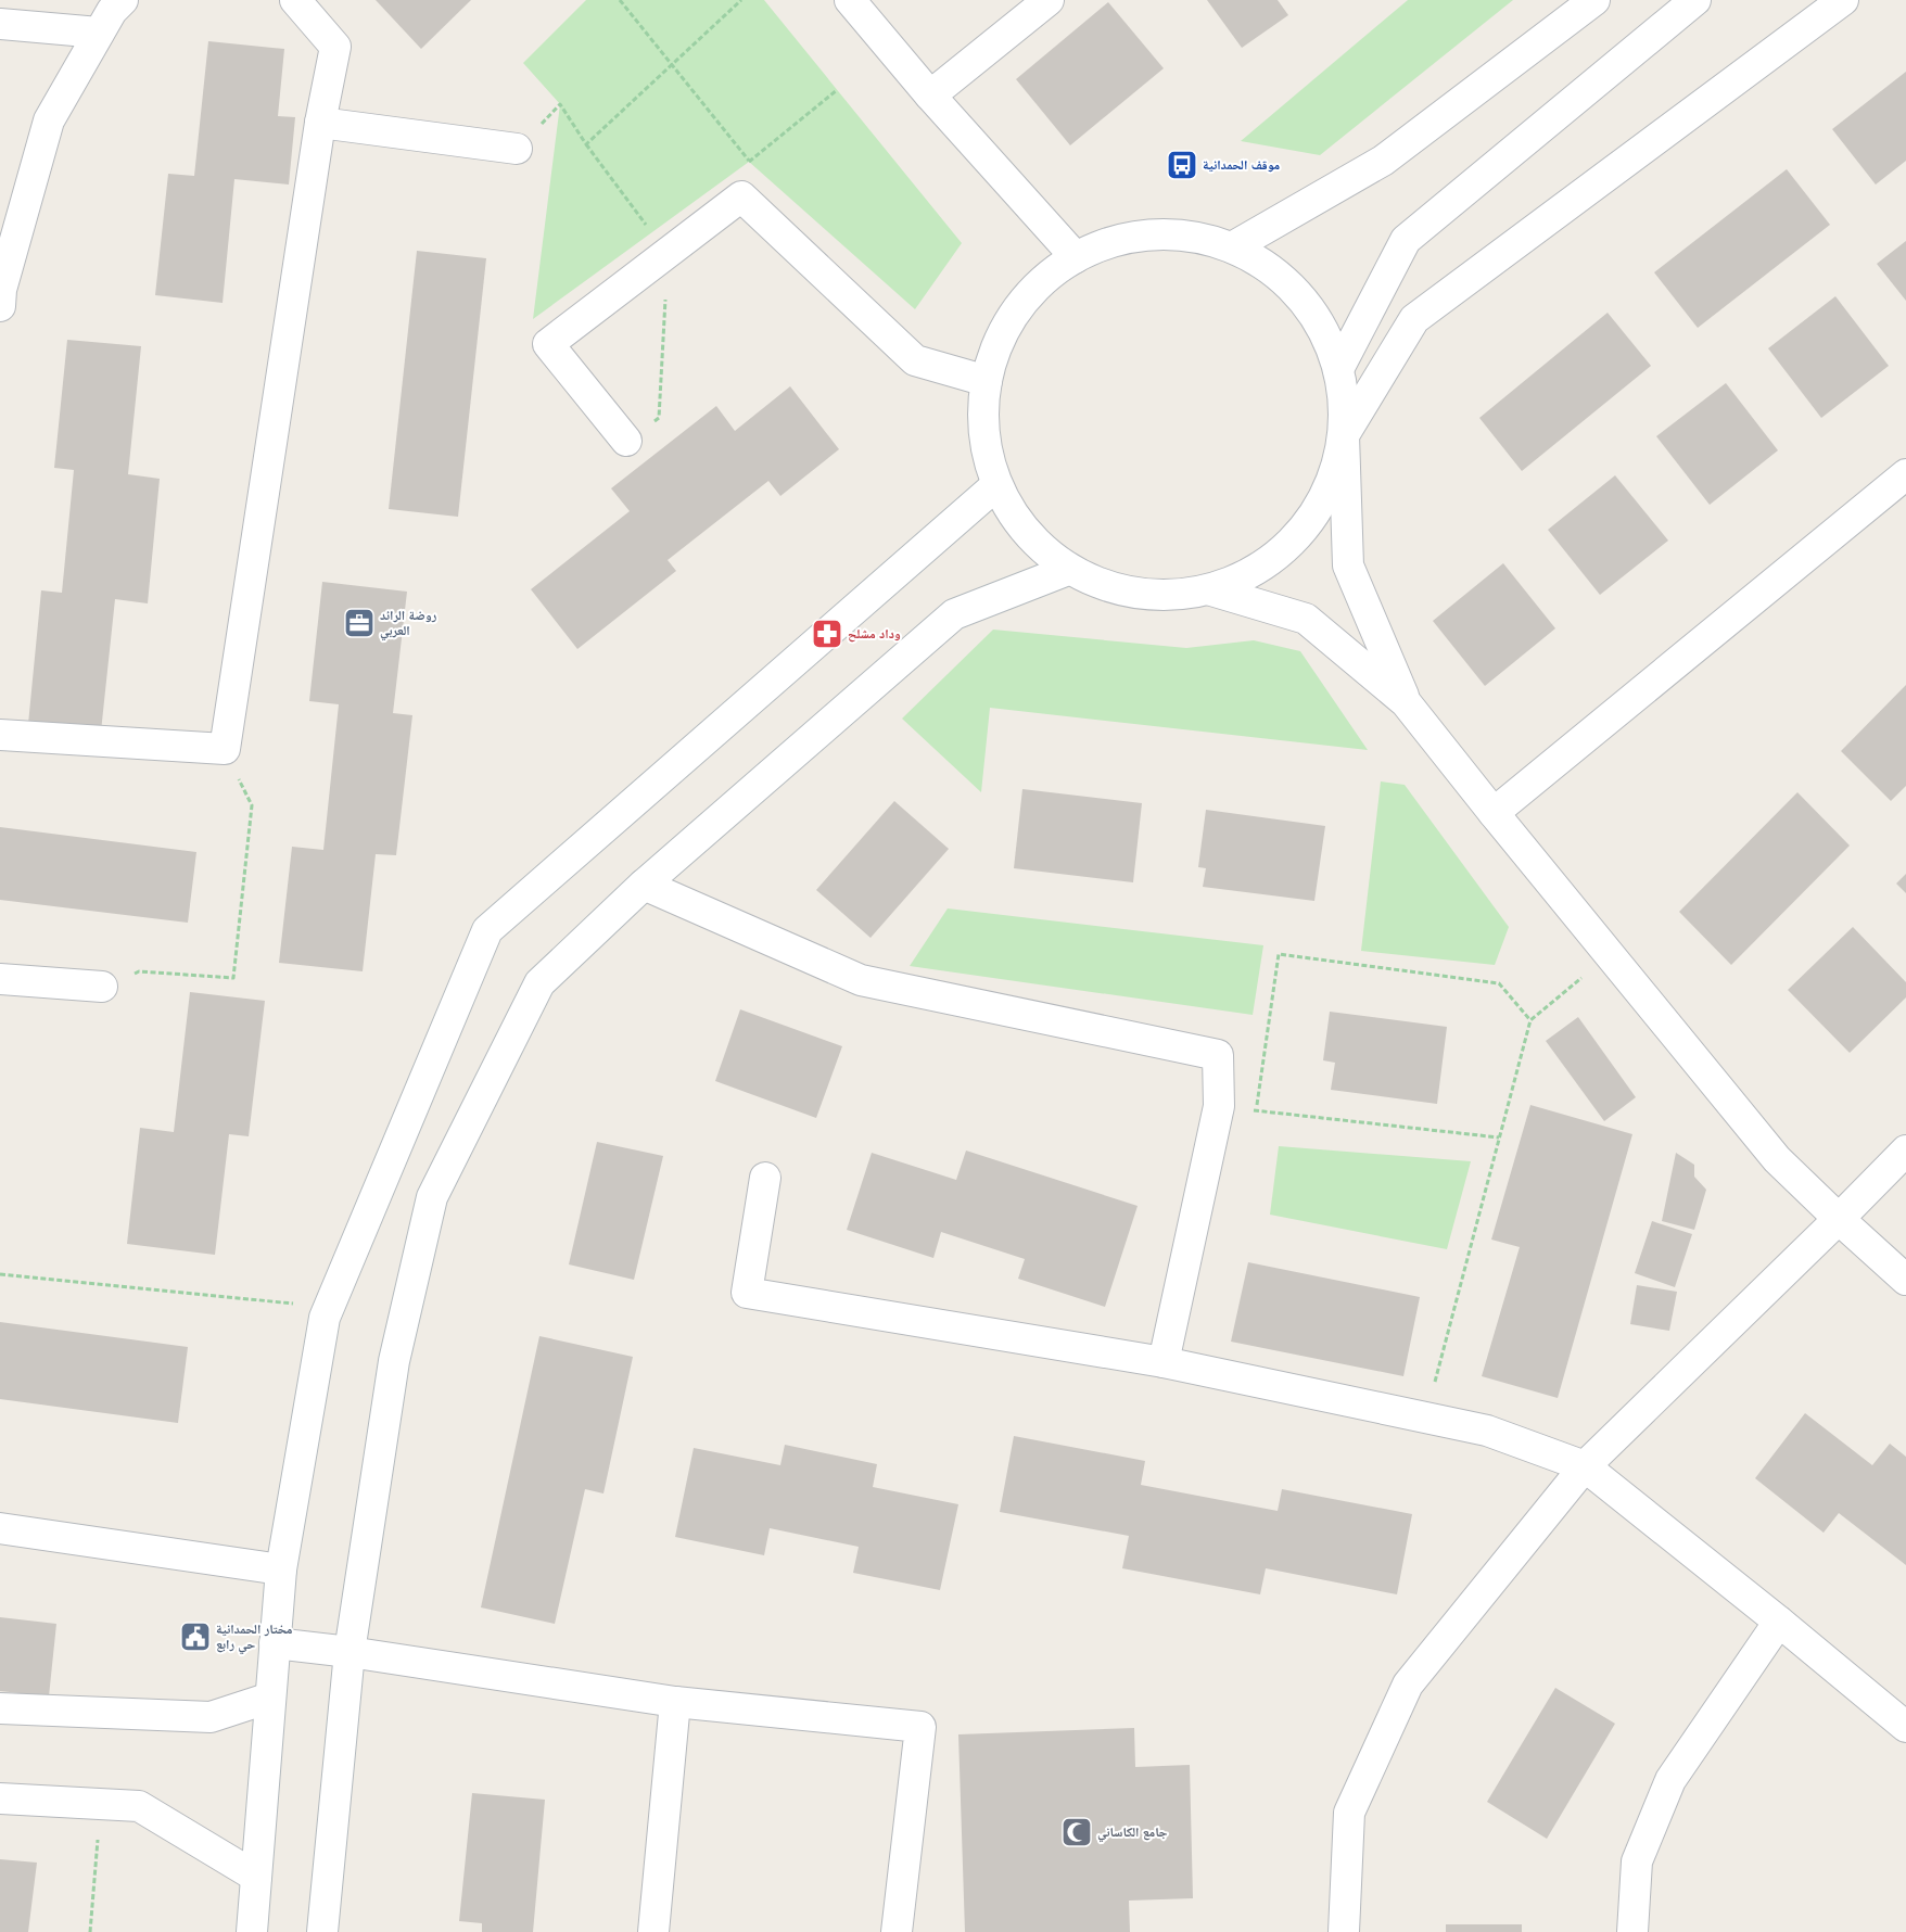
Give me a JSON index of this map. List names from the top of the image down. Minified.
{"places":{"bus stop":["موقف الحمدانية"],"office":["روضة الرائد العربي"],"pharmacy":["وداد مشلح"],"public building":["مختار الحمدانية حي رابع"],"mosque":["جامع الكاساني"]}}
